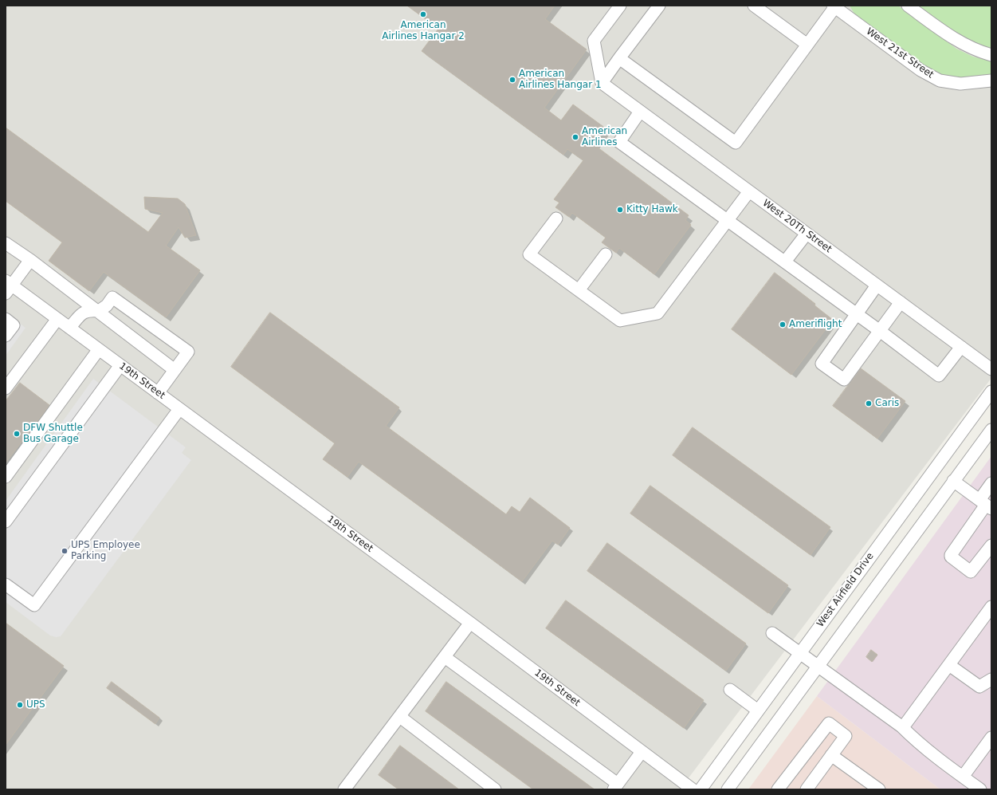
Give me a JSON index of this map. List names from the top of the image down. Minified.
{"streets":{"street":["West 21st Street","West 20Th Street","19th Street","West Airfield Drive"]},"places":["American Airlines Hangar 2","American Airlines Hangar 1","American Airlines","Kitty Hawk","Ameriflight","Caris","DFW Shuttle Bus Garage","UPS Employee Parking","UPS"]}
